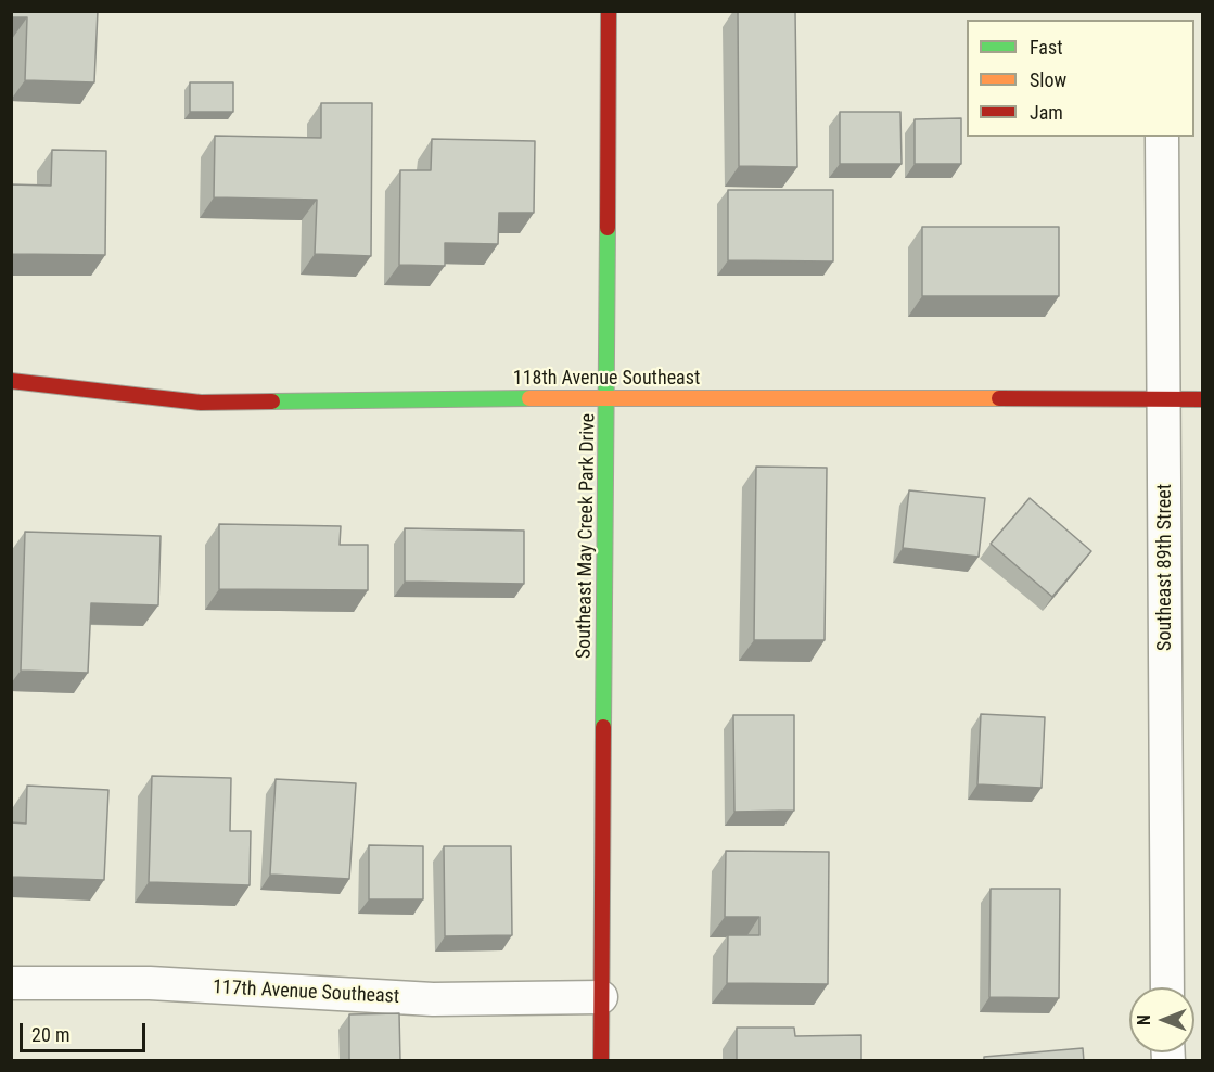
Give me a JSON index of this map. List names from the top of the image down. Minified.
{"streets":{"street":["118th Avenue Southeast","Southeast May Creek Park Drive","Southeast 89th Street","117th Avenue Southeast"]},"crossings":[["118th Avenue Southeast","Southeast May Creek Park Drive"],["118th Avenue Southeast","Southeast 89th Street"],["Southeast May Creek Park Drive","117th Avenue Southeast"]],"legend":["Fast","Slow","Jam"],"scale_bar":"20 m","north":"left"}
